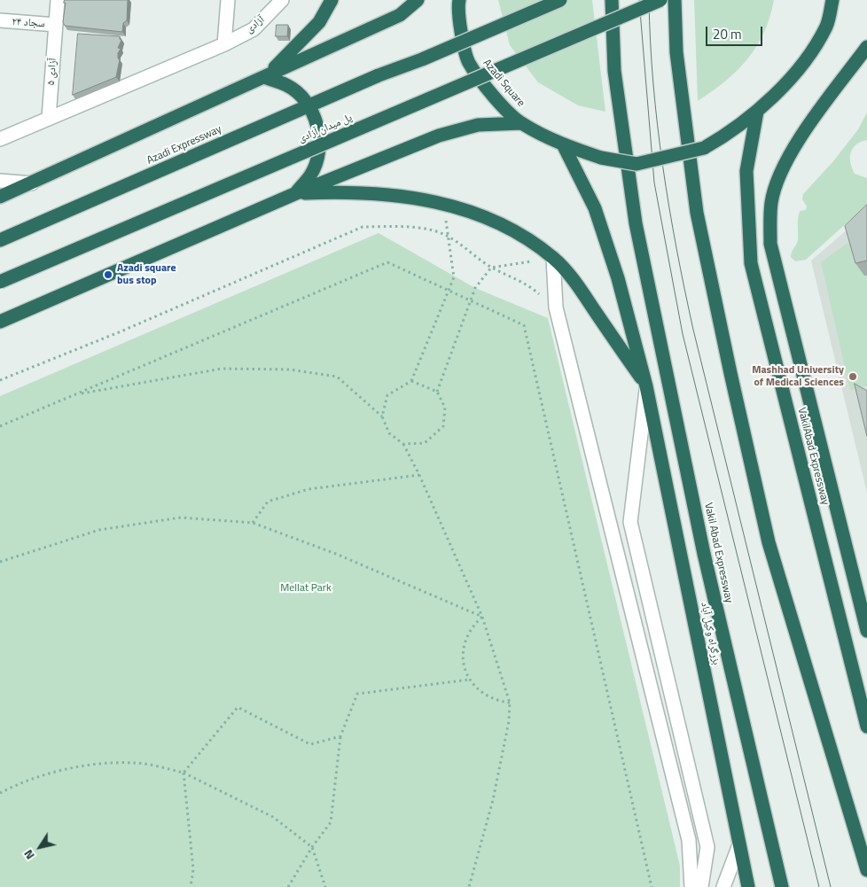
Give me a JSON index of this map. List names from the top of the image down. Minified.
{"streets":{"highway":["Azadi Square","پل میدان آزادی","Azadi Expressway","VakilAbad Expressway","Vakil Abad Expressway","بزرگراه وکیل آباد"],"street":["سجاد ۲۴","آزادی","آزادی ۵"]},"crossings":[["سجاد ۲۴","آزادی ۵"],["آزادی","آزادی ۵"],["Azadi Square","VakilAbad Expressway"]],"parks":["Mellat Park"],"places":["Azadi square bus stop","Mashhad University of Medical Sciences"],"scale_bar":"20 m","north":"bottom left"}
